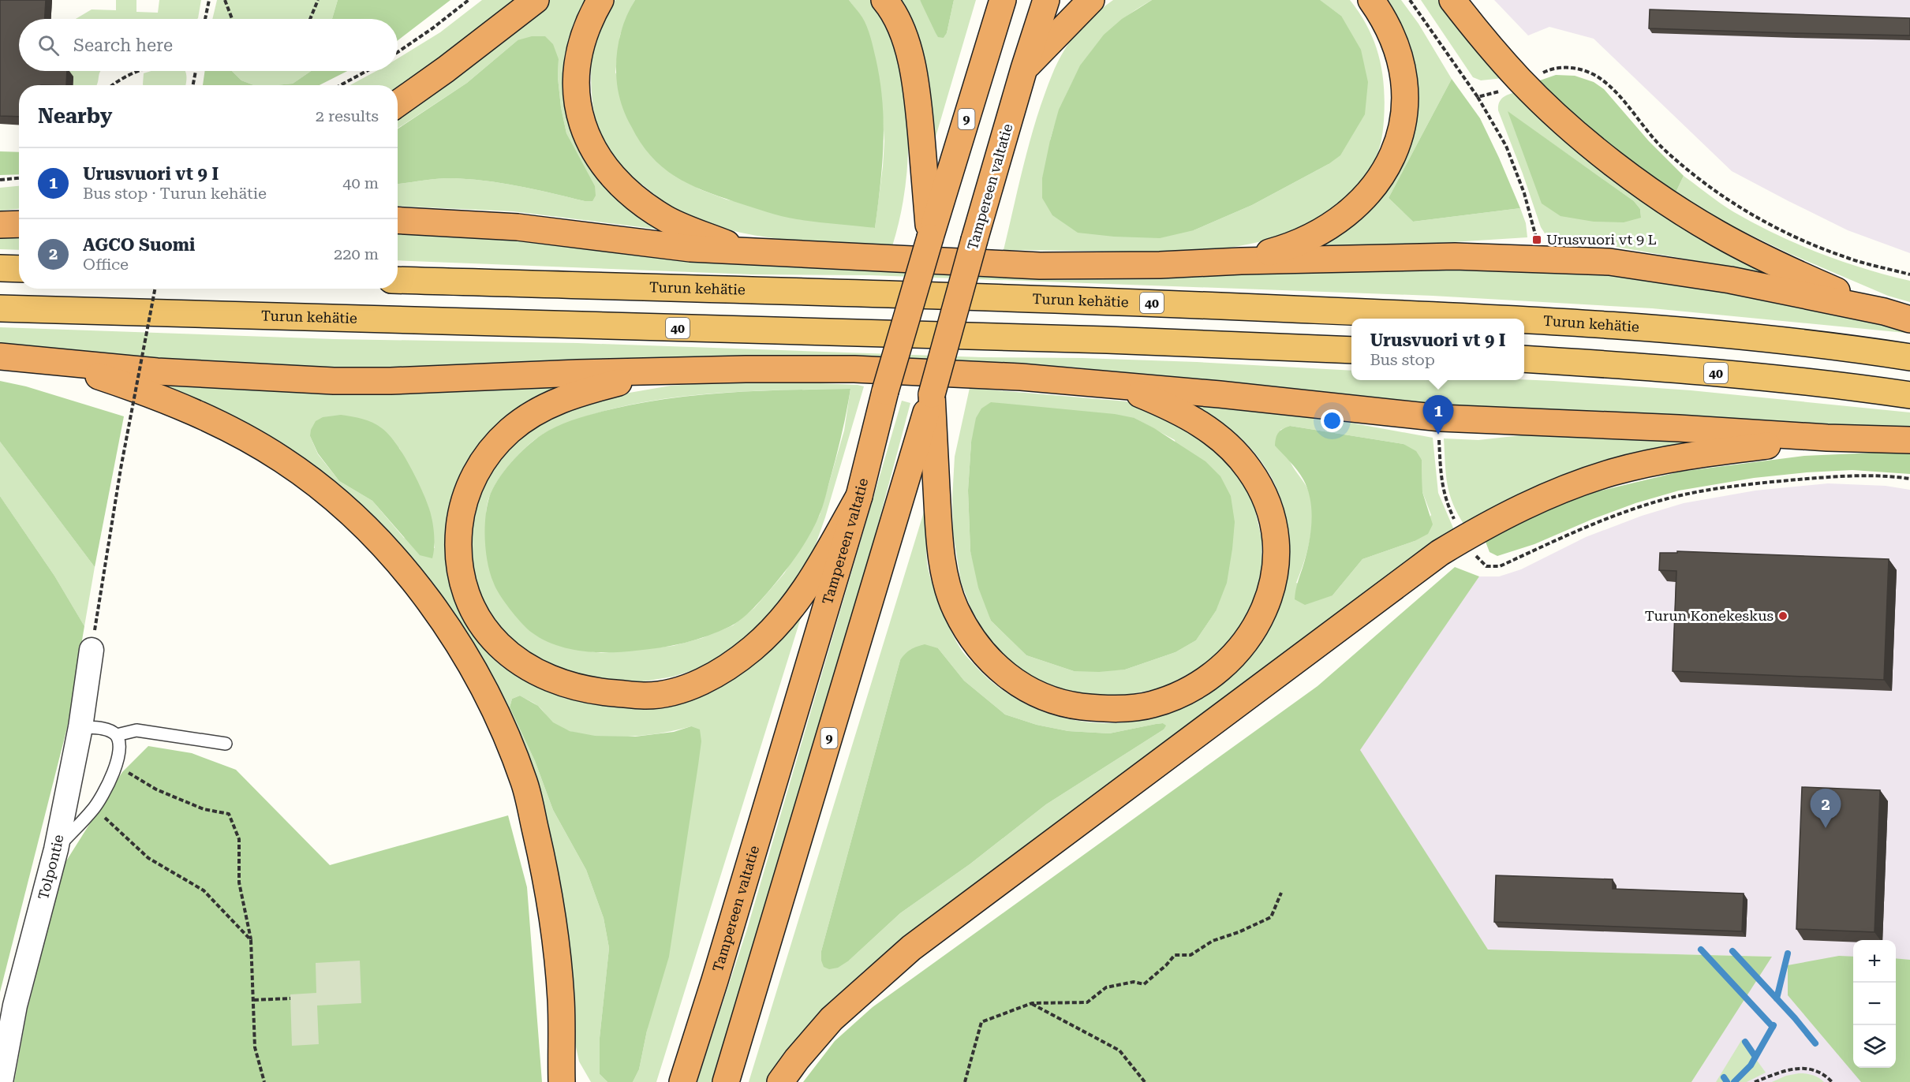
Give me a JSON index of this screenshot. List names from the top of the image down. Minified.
{"streets":{"highway":["9","Tampereen valtatie","Turun kehätie","40"],"street":["Tolpontie"]},"places":{"transit":["Urusvuori vt 9 L"],"other":["Turun Konekeskus"]},"page":{"search":"Search here","heading":["Nearby","2 results"],"list":[{"mark":"1","name":"Urusvuori vt 9 I","note":"Bus stop · Turun kehätie","value":"40 m"},{"mark":"2","name":"AGCO Suomi","note":"Office","value":"220 m"}],"popup":["Urusvuori vt 9 I","Bus stop"],"pins":["1","2"],"map_buttons":["+","−"]}}
